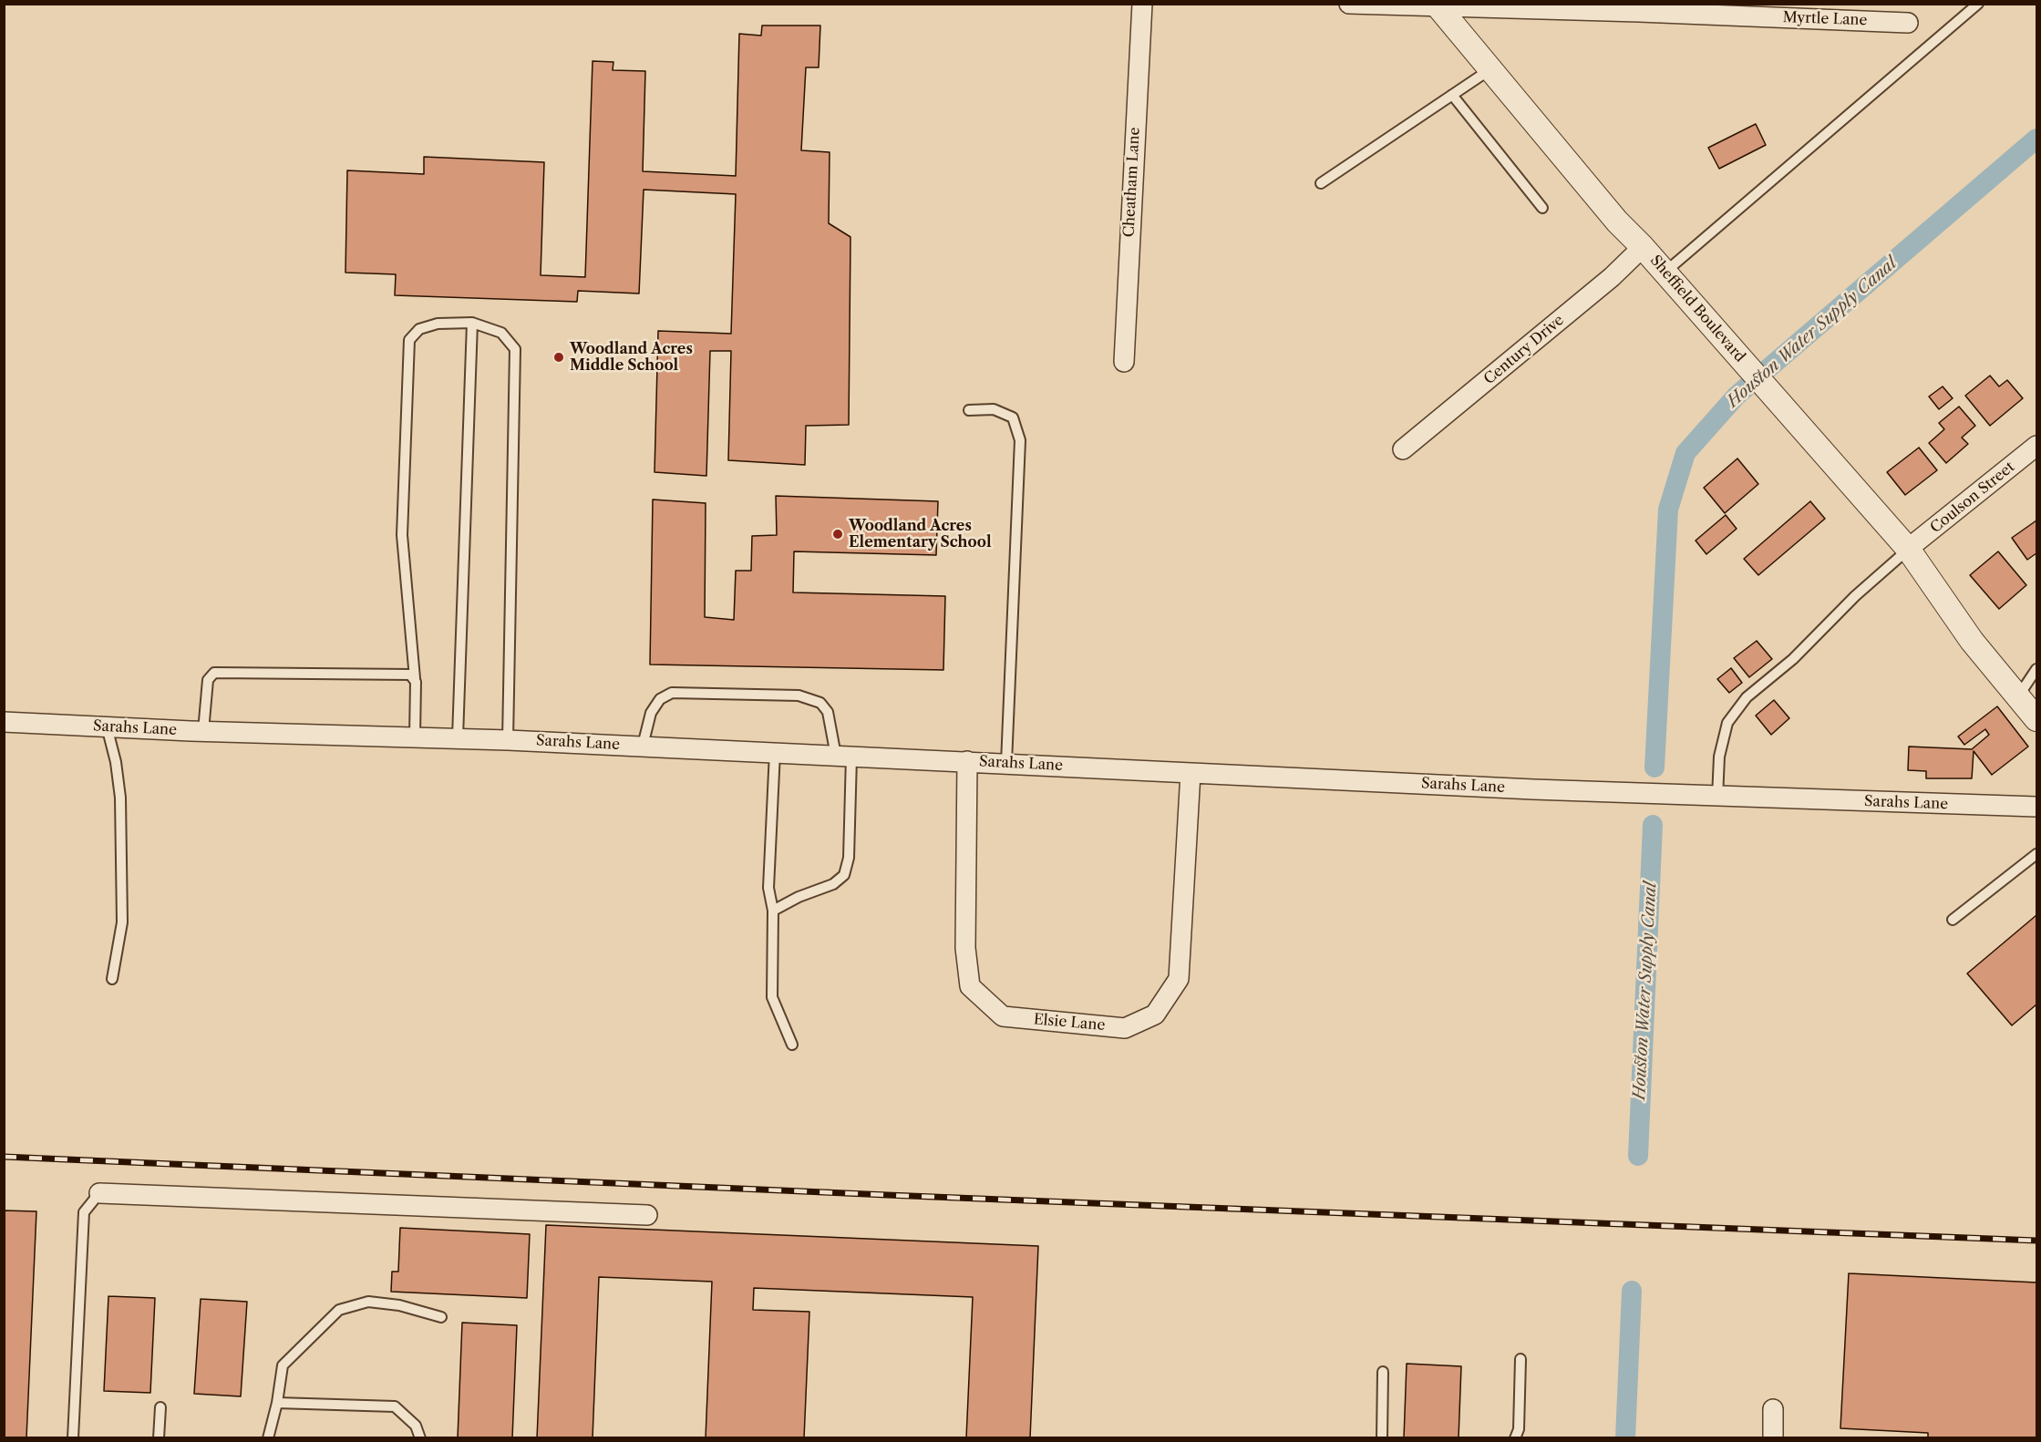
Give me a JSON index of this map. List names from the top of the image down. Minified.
{"streets":{"street":["Myrtle Lane","Cheatham Lane","Sheffield Boulevard","Century Drive","Coulson Street","Sarahs Lane","Elsie Lane"]},"crossings":[["Myrtle Lane","Sheffield Boulevard"],["Sheffield Boulevard","Century Drive"],["Sheffield Boulevard","Coulson Street"],["Sarahs Lane","Elsie Lane"]],"water":["Houston Water Supply Canal"],"places":["Woodland Acres Middle School","Woodland Acres Elementary School"]}
